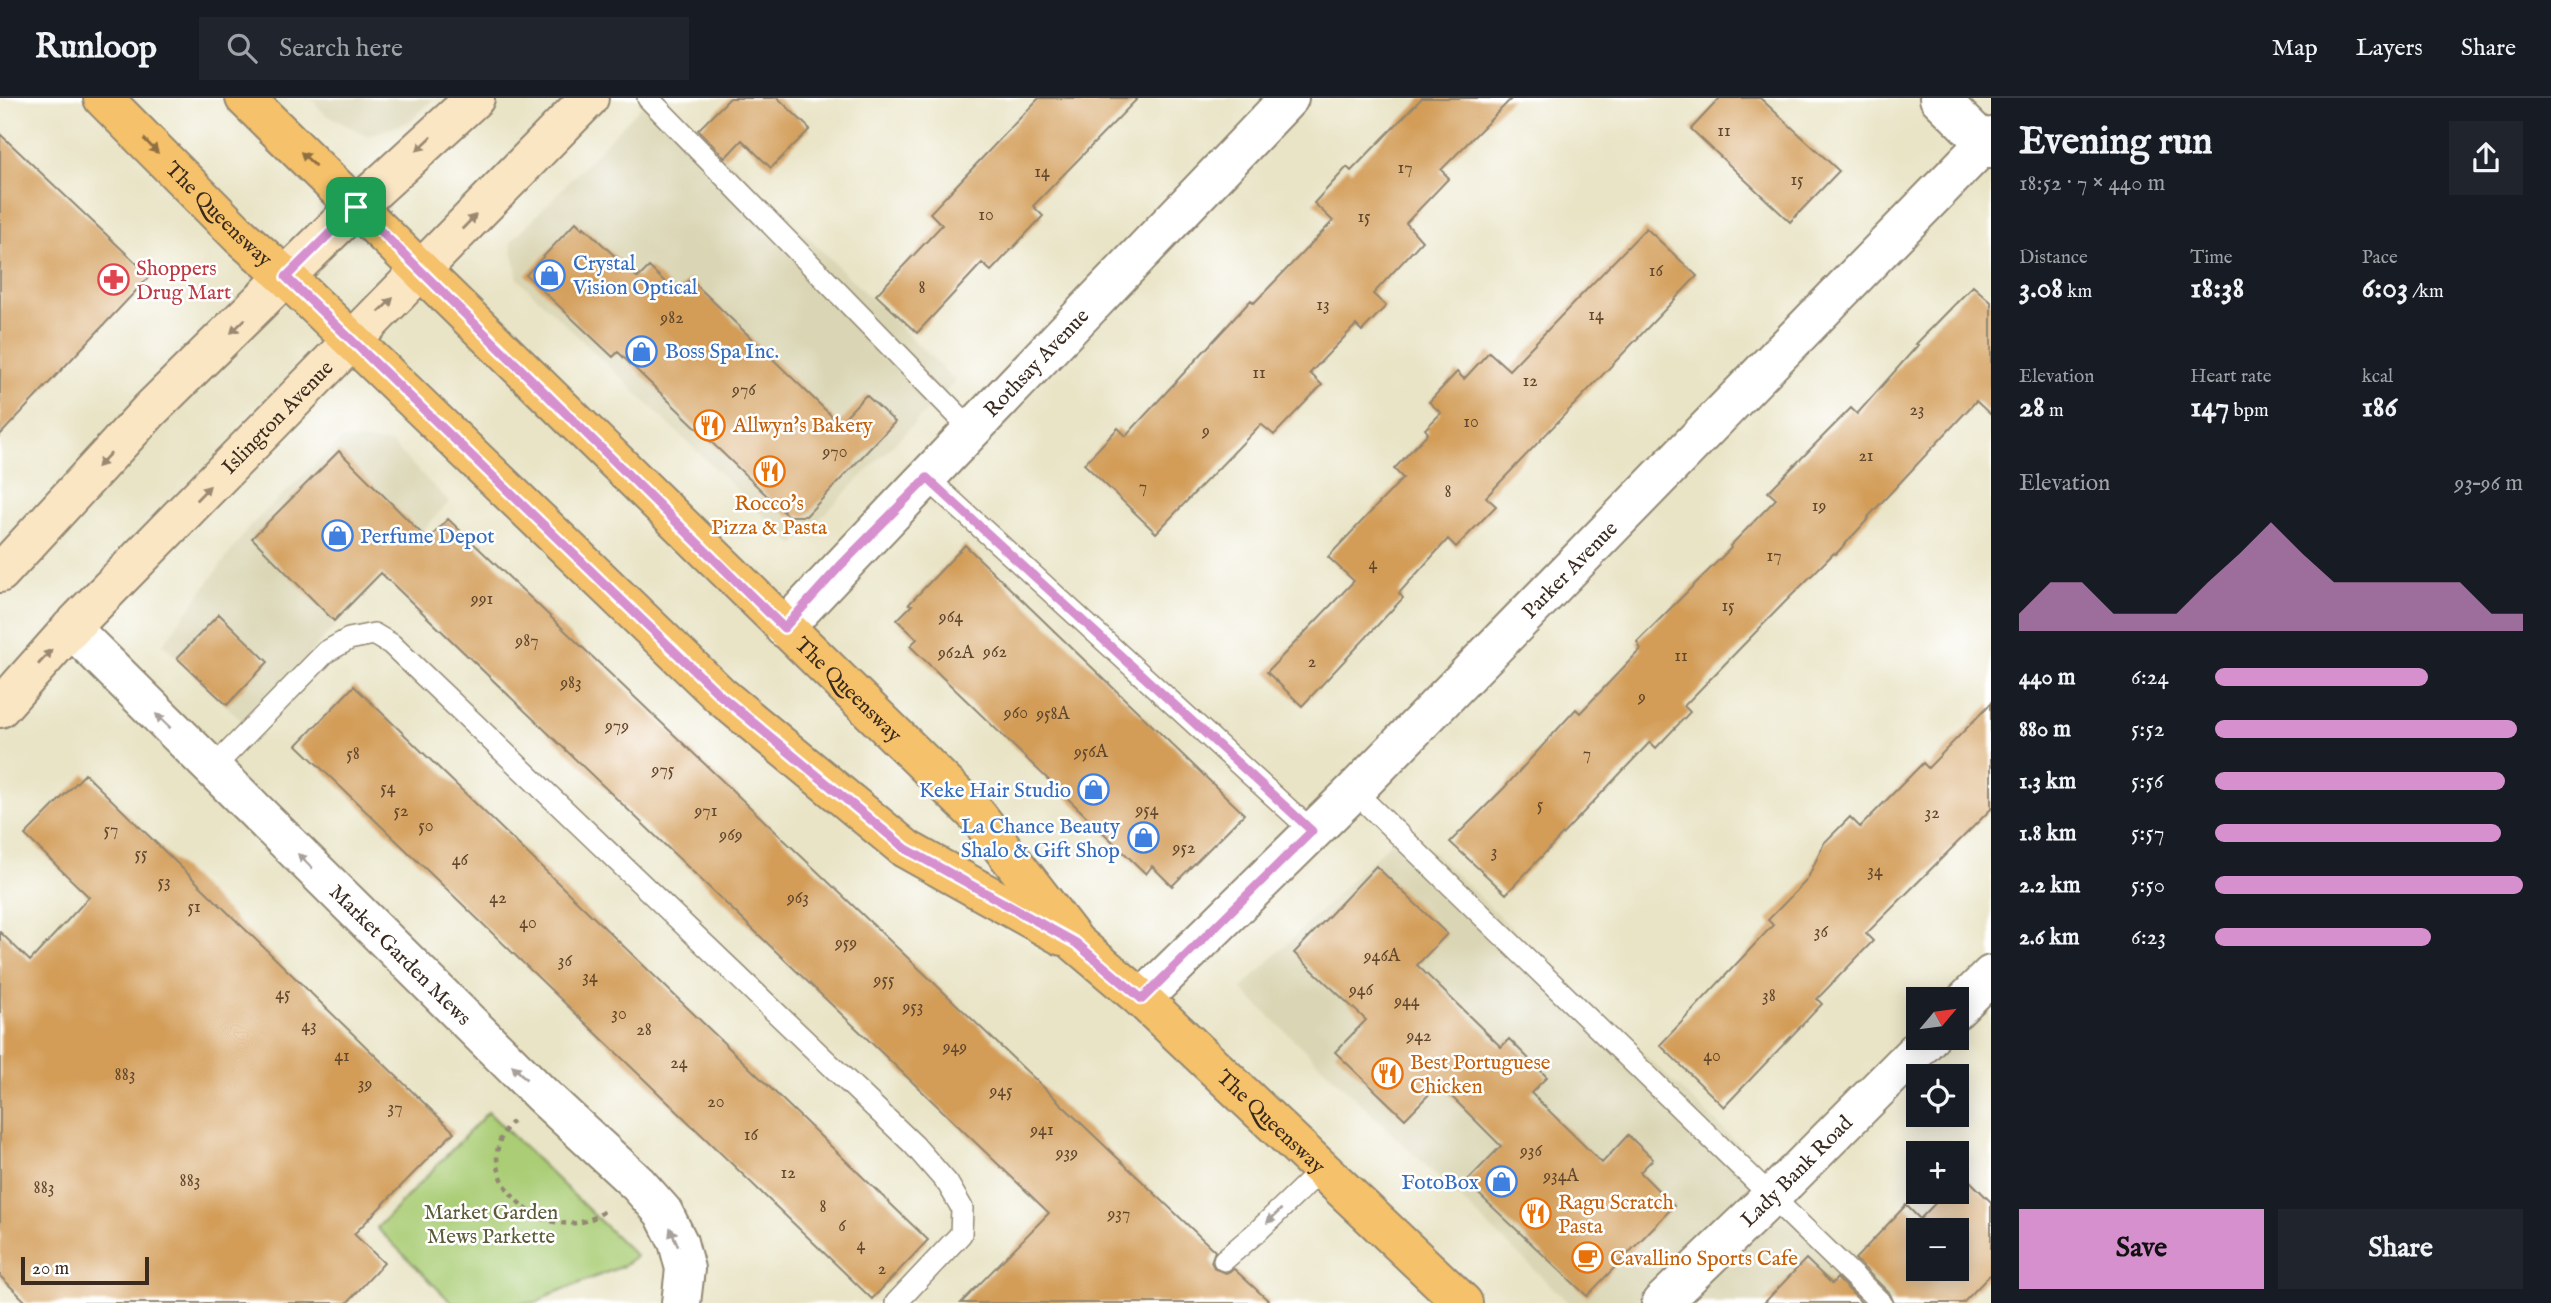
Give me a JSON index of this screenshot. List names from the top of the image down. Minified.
{"streets":{"main road":["The Queensway","Islington Avenue"],"street":["Rothsay Avenue","Parker Avenue","Market Garden Mews","Lady Bank Road"]},"crossings":[["The Queensway","Rothsay Avenue"],["The Queensway","Islington Avenue"],["The Queensway","Parker Avenue"],["Islington Avenue","Market Garden Mews"]],"one_way":["Market Garden Mews"],"parks":["Market Garden Mews Parkette"],"places":{"shop":["Crystal Vision Optical","Boss Spa Inc.","Perfume Depot","Keke Hair Studio","La Chance Beauty Shalo & Gift Shop","FotoBox"],"pharmacy":["Shoppers Drug Mart"],"restaurant":["Allwyn's Bakery","Rocco's Pizza & Pasta","Best Portuguese Chicken","Ragu Scratch Pasta"],"cafe":["Cavallino Sports Cafe"]},"house_numbers":["11","17","14","15","10","15","16","8","13","14","982","11","12","976","23","10","9","970","21","7","8","19","17","4","991","15","964","987","962","962A","11","2","983","9","960","958A","979","956A","58","7","975","54","5","954","52","971","32","50","57","969","952","3","55","46","34","53","42","963","51","40","36","959","946A","36","34","955","946","45","38","944","953","30","43","28","942","949","41","40","24","883","39","945","20","37","941","16","936","939","12","934A","883","883","8","937","6","4","2"],"scale_bar":"20 m","north":"top right","page":{"header":"Runloop","search":"Search here","nav":["Map","Layers","Share"],"heading":["Evening run","18:52 · 7 × 440 m"],"stats":[["Distance","3.08 km"],["Time","18:38"],["Pace","6:03 /km"],["Elevation","28 m"],["Heart rate","147 bpm"],["kcal","186"]],"chart":["Elevation","93–96 m"],"list":[{"name":"440 m","note":"6:24"},{"name":"880 m","note":"5:52"},{"name":"1.3 km","note":"5:56"},{"name":"1.8 km","note":"5:57"},{"name":"2.2 km","note":"5:50"},{"name":"2.6 km","note":"6:23"}],"map_buttons":["+","−"],"buttons":["Save","Share"],"scale":"20 m"}}
